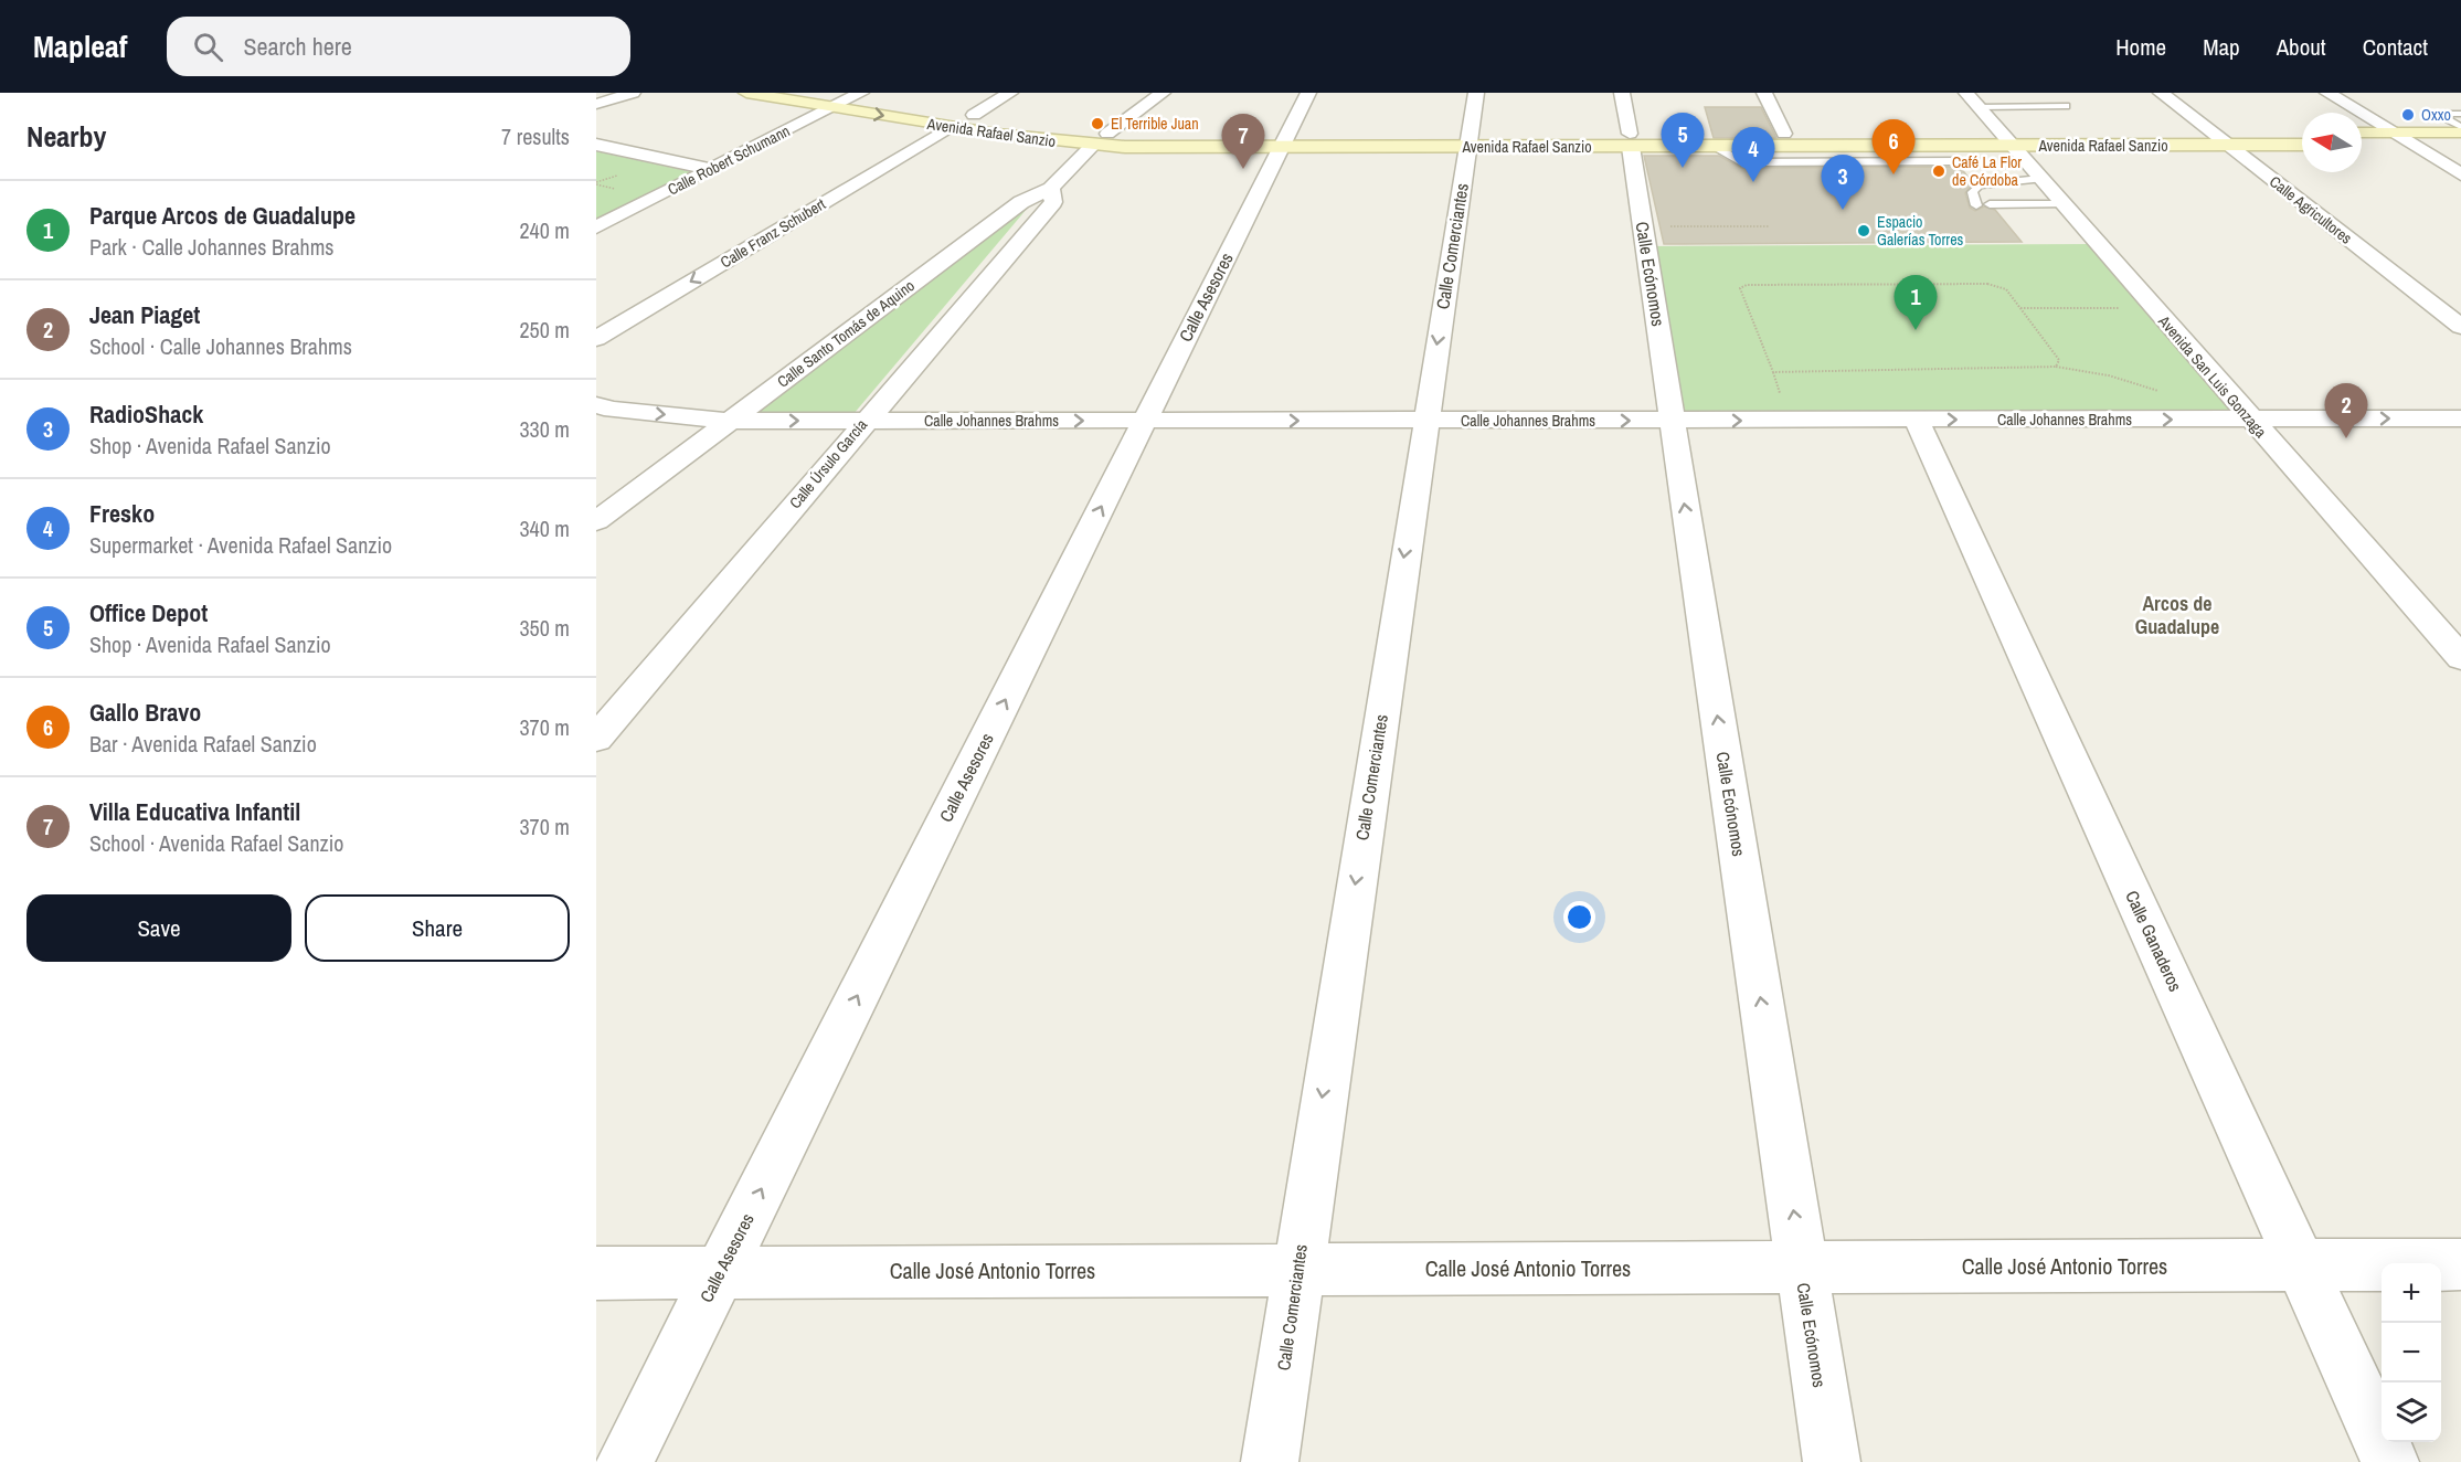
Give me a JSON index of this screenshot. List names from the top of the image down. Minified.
{"streets":{"main road":["Avenida Rafael Sanzio"],"street":["Calle Robert Schumann","Calle Agricultores","Calle Franz Schubert","Calle Comerciantes","Calle Ecónomos","Calle Asesores","Calle Santo Tomás de Aquino","Avenida San Luis Gonzaga","Calle Johannes Brahms","Calle Úrsulo García","Calle Ganaderos","Calle José Antonio Torres"]},"crossings":[["Avenida Rafael Sanzio","Calle Robert Schumann"],["Avenida Rafael Sanzio","Calle Agricultores"],["Avenida Rafael Sanzio","Calle Franz Schubert"],["Avenida Rafael Sanzio","Calle Comerciantes"],["Avenida Rafael Sanzio","Calle Ecónomos"],["Avenida Rafael Sanzio","Calle Asesores"],["Avenida Rafael Sanzio","Calle Santo Tomás de Aquino"],["Avenida Rafael Sanzio","Avenida San Luis Gonzaga"],["Calle Comerciantes","Calle Johannes Brahms"],["Calle Comerciantes","Calle José Antonio Torres"],["Calle Ecónomos","Calle Johannes Brahms"],["Calle Ecónomos","Calle José Antonio Torres"],["Calle Asesores","Calle Johannes Brahms"],["Calle Asesores","Calle José Antonio Torres"],["Calle Santo Tomás de Aquino","Calle Johannes Brahms"],["Calle Santo Tomás de Aquino","Calle Úrsulo García"],["Avenida San Luis Gonzaga","Calle Johannes Brahms"],["Calle Johannes Brahms","Calle Úrsulo García"],["Calle Johannes Brahms","Calle Ganaderos"],["Calle Ganaderos","Calle José Antonio Torres"]],"one_way":["Calle Franz Schubert","Calle Comerciantes","Calle Ecónomos","Calle Asesores","Calle Johannes Brahms"],"districts":["Arcos de Guadalupe"],"places":["Oxxo","El Terrible Juan","Café La Flor de Córdoba","Espacio Galerías Torres"],"north":"left","page":{"header":"Mapleaf","search":"Search here","nav":["Home","Map","About","Contact"],"heading":["Nearby","7 results"],"pins":["5","7","6","4","3","1","2"],"list":[{"mark":"1","name":"Parque Arcos de Guadalupe","note":"Park · Calle Johannes Brahms","value":"240 m"},{"mark":"2","name":"Jean Piaget","note":"School · Calle Johannes Brahms","value":"250 m"},{"mark":"3","name":"RadioShack","note":"Shop · Avenida Rafael Sanzio","value":"330 m"},{"mark":"4","name":"Fresko","note":"Supermarket · Avenida Rafael Sanzio","value":"340 m"},{"mark":"5","name":"Office Depot","note":"Shop · Avenida Rafael Sanzio","value":"350 m"},{"mark":"6","name":"Gallo Bravo","note":"Bar · Avenida Rafael Sanzio","value":"370 m"},{"mark":"7","name":"Villa Educativa Infantil","note":"School · Avenida Rafael Sanzio","value":"370 m"}],"buttons":["Save","Share"],"map_buttons":["+","−"]}}
